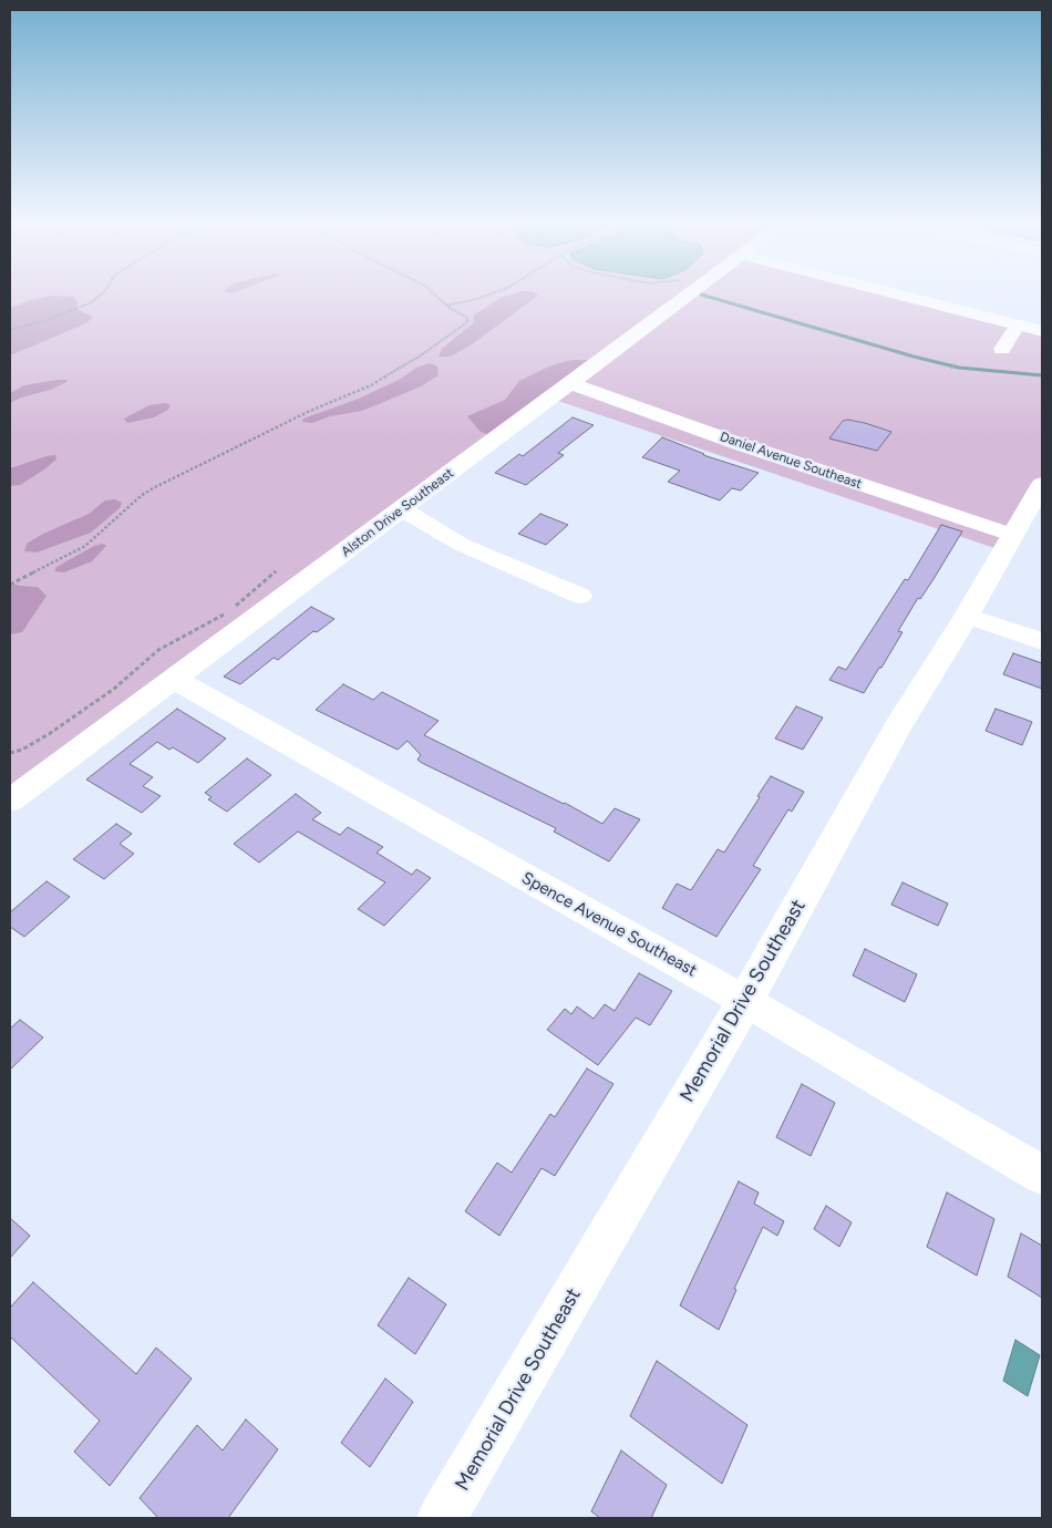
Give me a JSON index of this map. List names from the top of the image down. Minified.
{"streets":{"main road":["Memorial Drive Southeast"],"street":["Daniel Avenue Southeast","Alston Drive Southeast","Spence Avenue Southeast"]},"crossings":[["Daniel Avenue Southeast","Alston Drive Southeast"],["Daniel Avenue Southeast","Memorial Drive Southeast"],["Alston Drive Southeast","Spence Avenue Southeast"],["Spence Avenue Southeast","Memorial Drive Southeast"]]}
